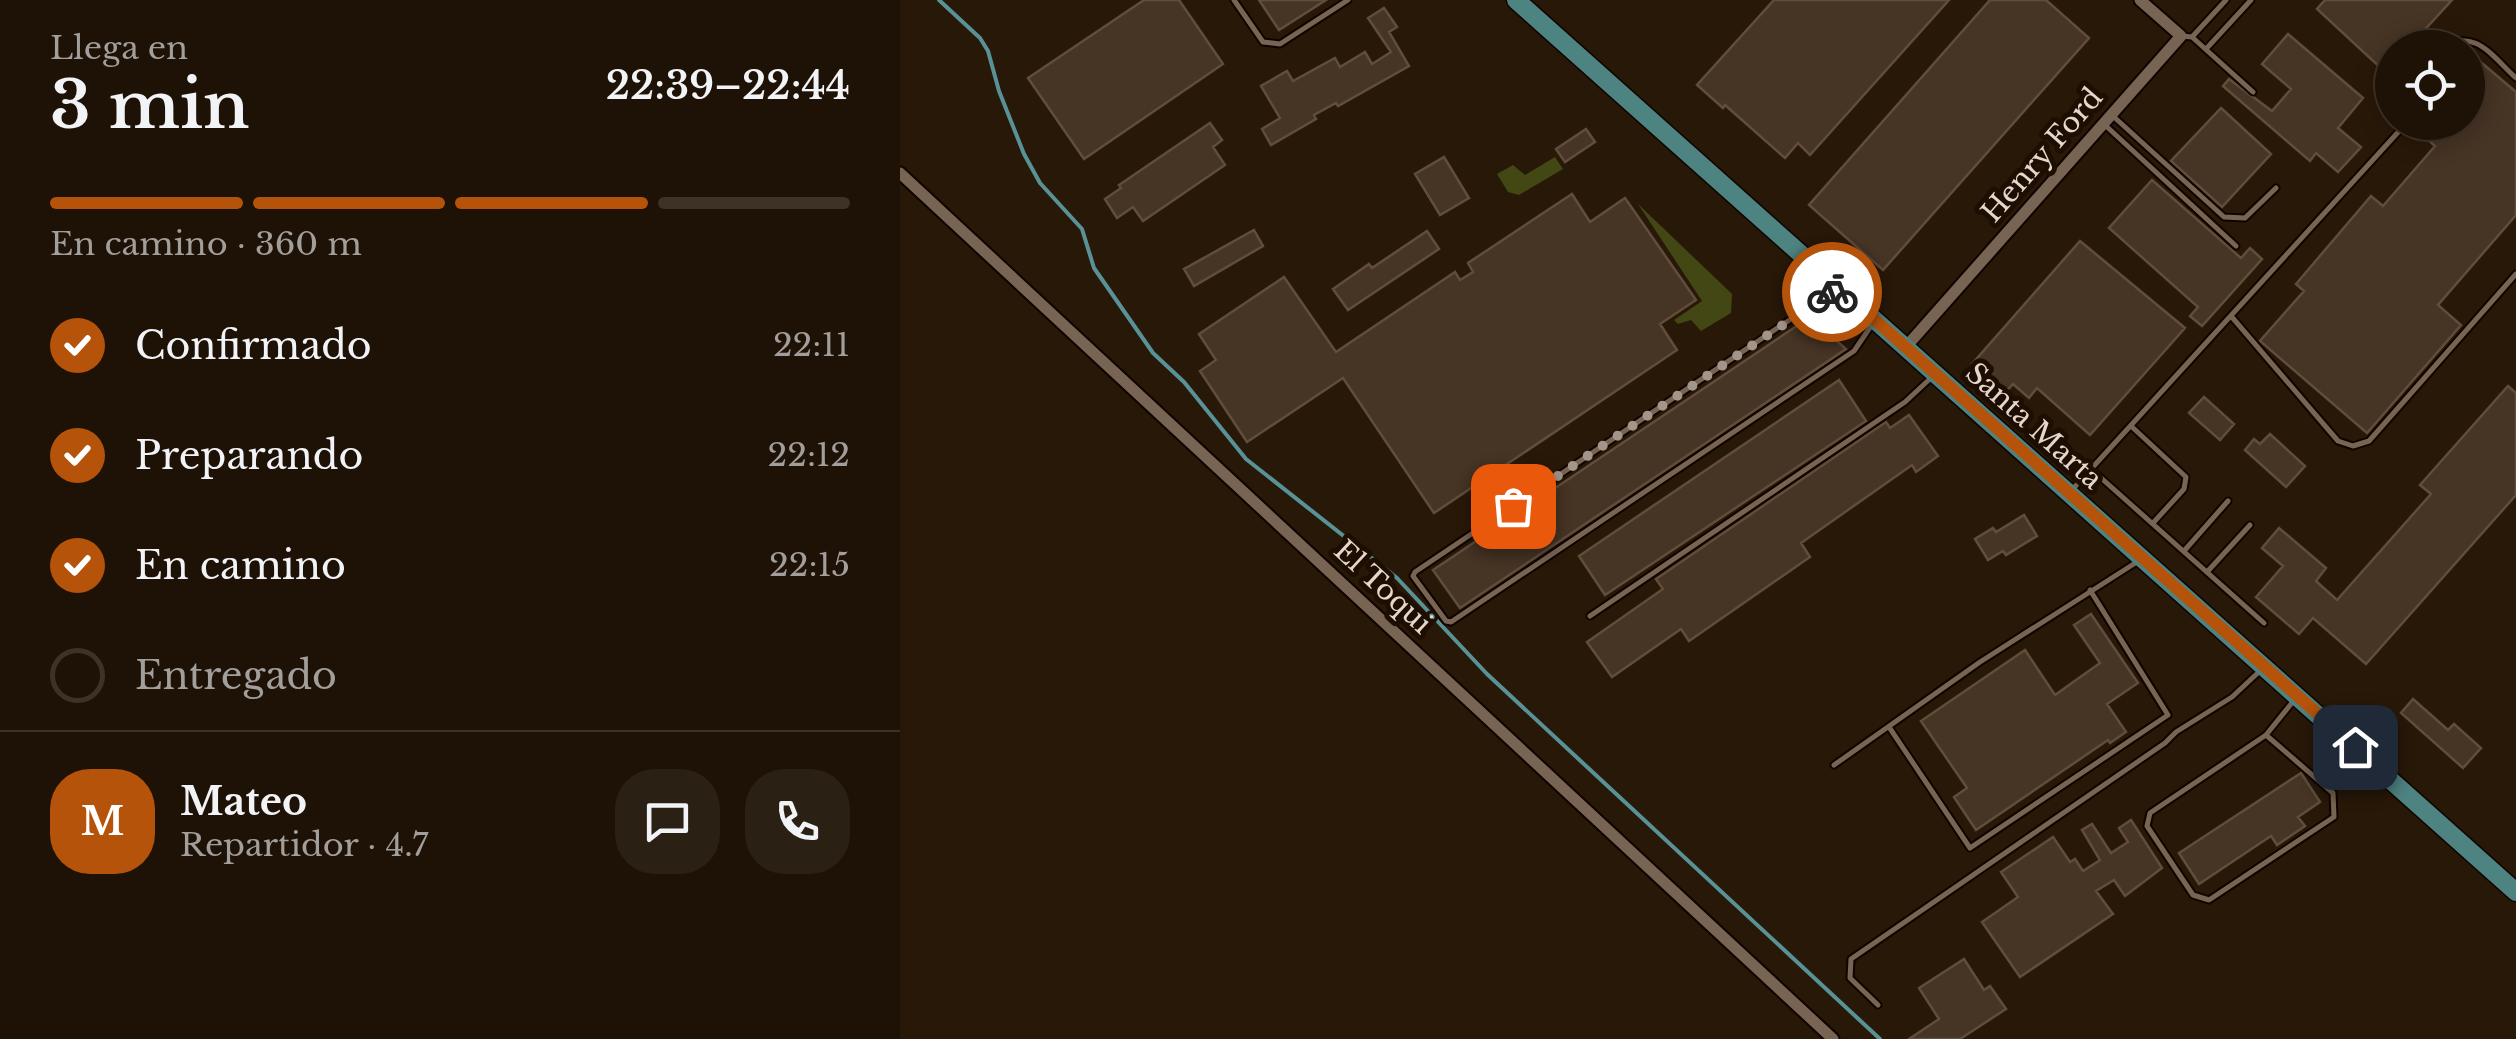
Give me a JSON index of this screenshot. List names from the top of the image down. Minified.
{"streets":{"main road":["Santa Marta"],"street":["Henry Ford","El Toqui"]},"crossings":[["Henry Ford","Santa Marta"]],"page":{"heading":["3 min","Llega en","22:39–22:44"],"panel":["Mateo","Repartidor · 4.7"],"bar":"En camino · 360 m","list":[["Confirmado","22:11"],["Preparando","22:12"],["En camino","22:15"],"Entregado"],"round":"M"}}
